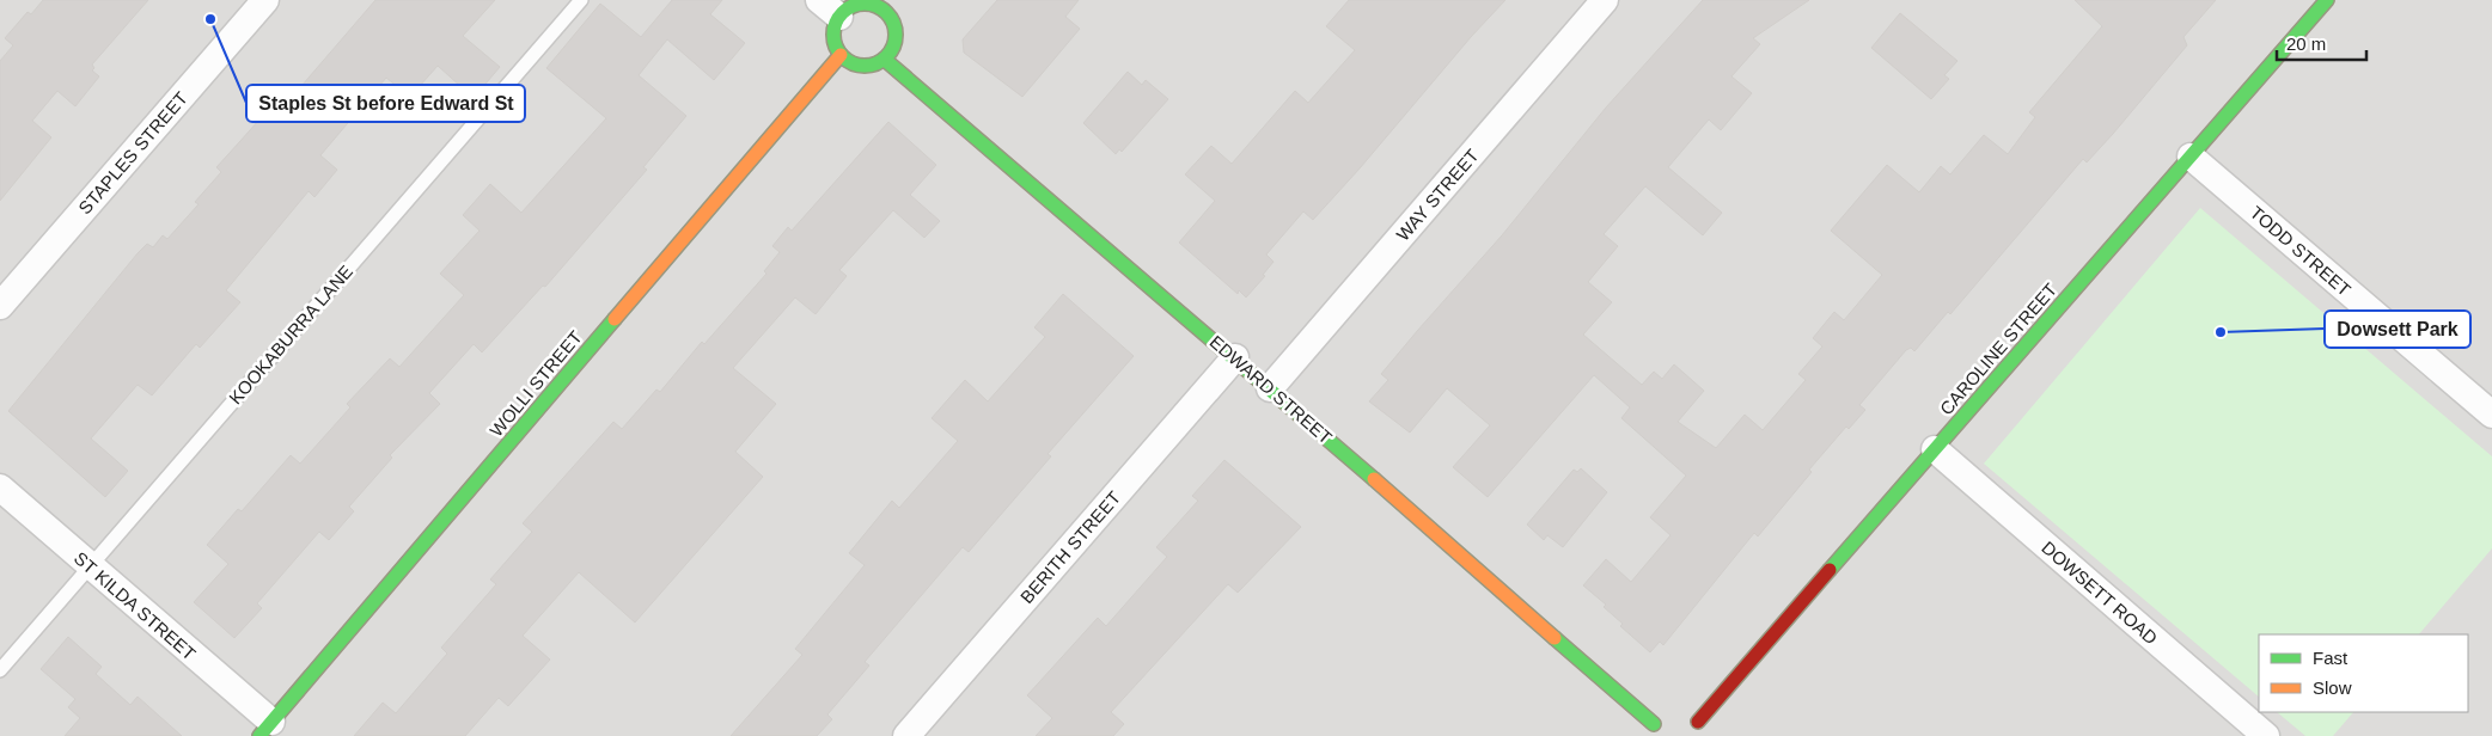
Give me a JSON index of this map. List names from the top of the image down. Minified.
{"streets":{"street":["STAPLES STREET","WAY STREET","TODD STREET","CAROLINE STREET","WOLLI STREET","EDWARD STREET","BERITH STREET","DOWSETT ROAD","ST KILDA STREET"],"lane":["KOOKABURRA LANE"]},"crossings":[["WAY STREET","EDWARD STREET"],["TODD STREET","CAROLINE STREET"],["KOOKABURRA LANE","ST KILDA STREET"],["CAROLINE STREET","DOWSETT ROAD"],["WOLLI STREET","EDWARD STREET"],["WOLLI STREET","ST KILDA STREET"],["EDWARD STREET","BERITH STREET"]],"places":["Staples St before Edward St","Dowsett Park"],"legend":["Fast","Slow"],"scale_bar":"20 m"}
